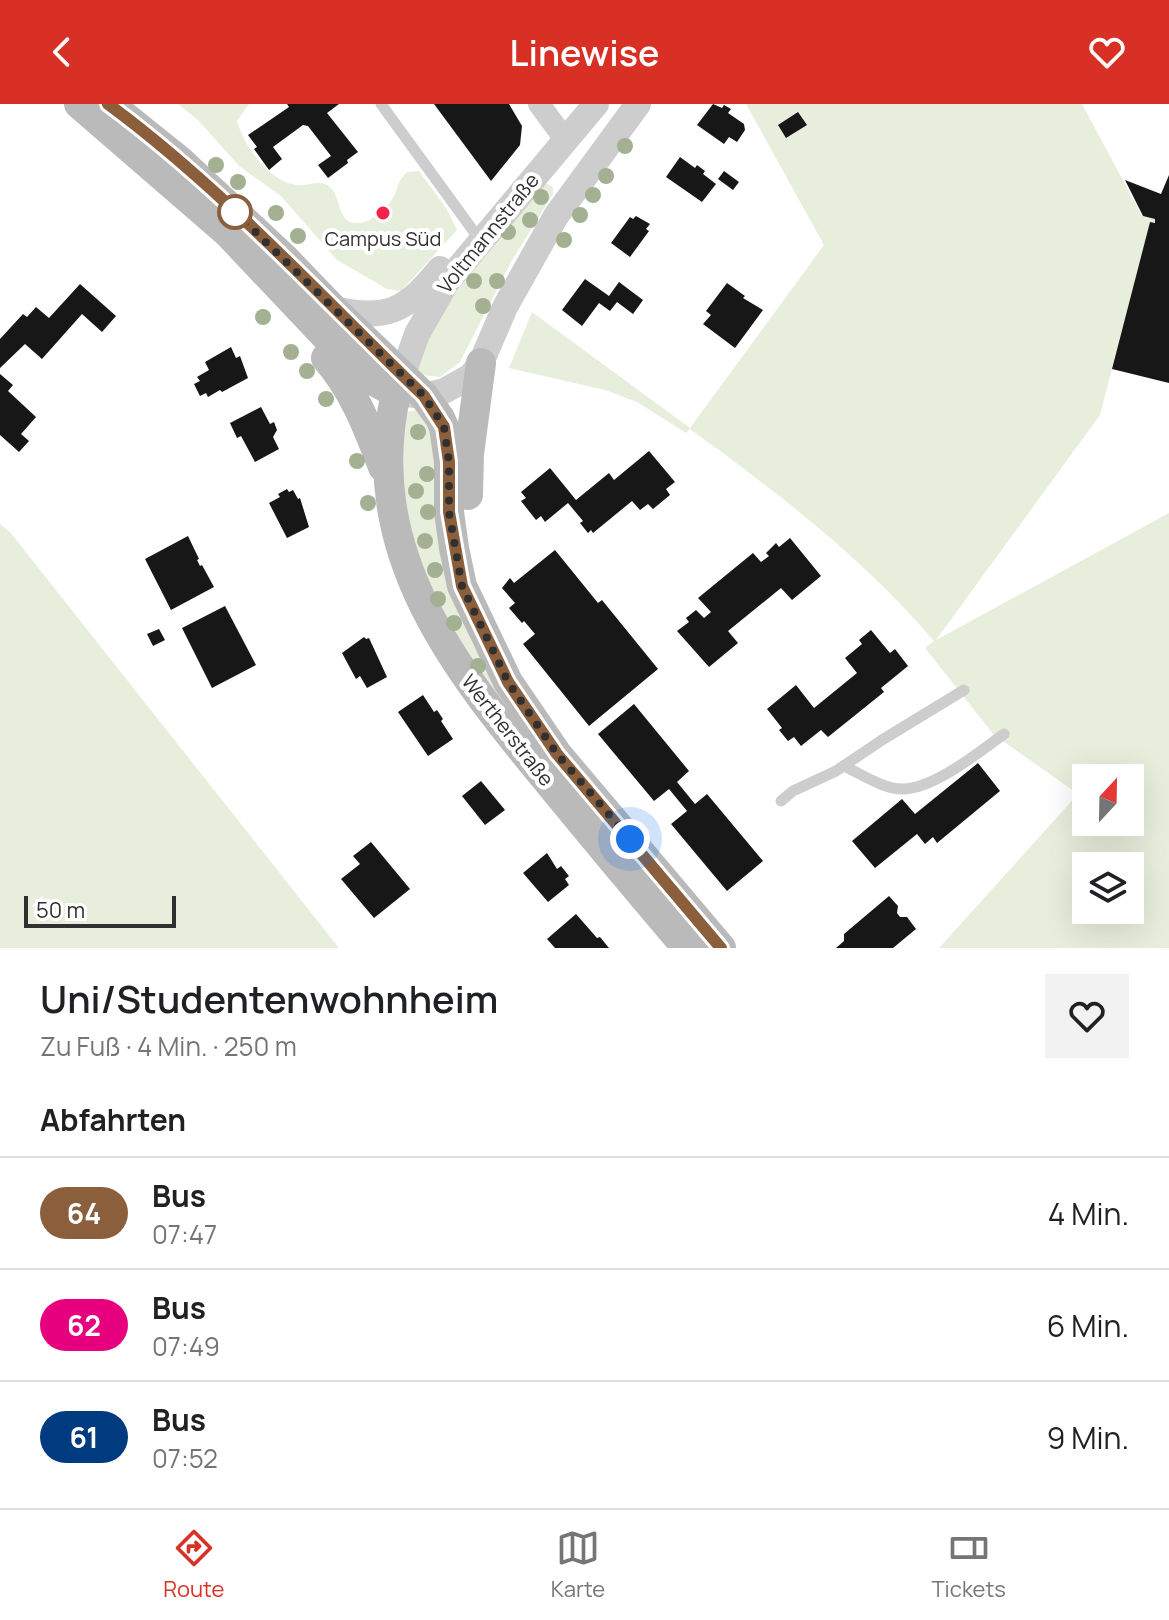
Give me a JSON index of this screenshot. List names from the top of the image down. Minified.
{"streets":{"main road":["Wertherstraße"],"street":["Voltmannstraße"]},"crossings":[["Voltmannstraße","Wertherstraße"]],"places":["Campus Süd"],"lines":["bus line 64"],"scale_bar":"50 m","north":"top","page":{"header":"Linewise","scale":"50 m","heading":[["Uni/Studentenwohnheim","Zu Fuß · 4 Min. · 250 m"],"Abfahrten"],"list":[{"mark":"64","name":"Bus","note":"07:47","value":"4 Min."},{"mark":"62","name":"Bus","note":"07:49","value":"6 Min."},{"mark":"61","name":"Bus","note":"07:52","value":"9 Min."}],"tabs":["Route","Karte","Tickets"]}}
